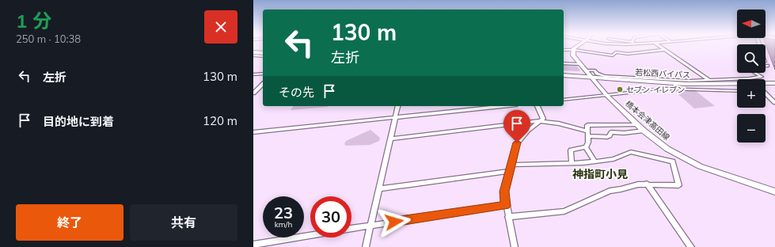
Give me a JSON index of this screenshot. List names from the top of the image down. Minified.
{"streets":{"highway":["若松西バイパス"],"main road":["橋本会津高田線"]},"crossings":[["若松西バイパス","橋本会津高田線"]],"districts":["神指町小見"],"places":["セブン-イレブン"],"north":"left","page":{"heading":["1 分","250 m · 10:38"],"map_buttons":["+","−"],"turn":["130 m","左折"],"list":[{"name":"左折","value":"130 m"},{"name":"目的地に到着","value":"120 m"}],"then":"その先","speed":"23 km/h","limit":"30","buttons":["終了","共有"]}}
